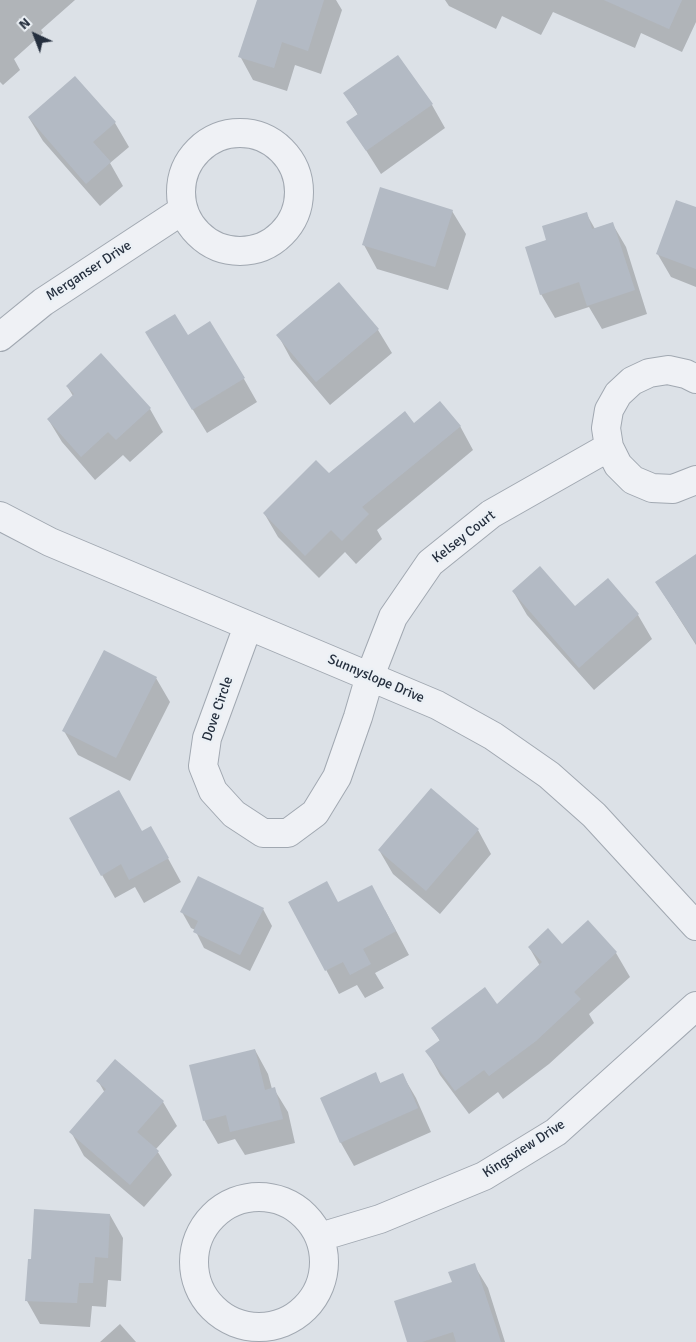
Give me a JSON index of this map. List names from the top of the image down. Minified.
{"streets":{"street":["Merganser Drive","Kelsey Court","Sunnyslope Drive","Dove Circle","Kingsview Drive"]},"crossings":[["Kelsey Court","Sunnyslope Drive"],["Kelsey Court","Dove Circle"],["Sunnyslope Drive","Dove Circle"]],"north":"top left"}
